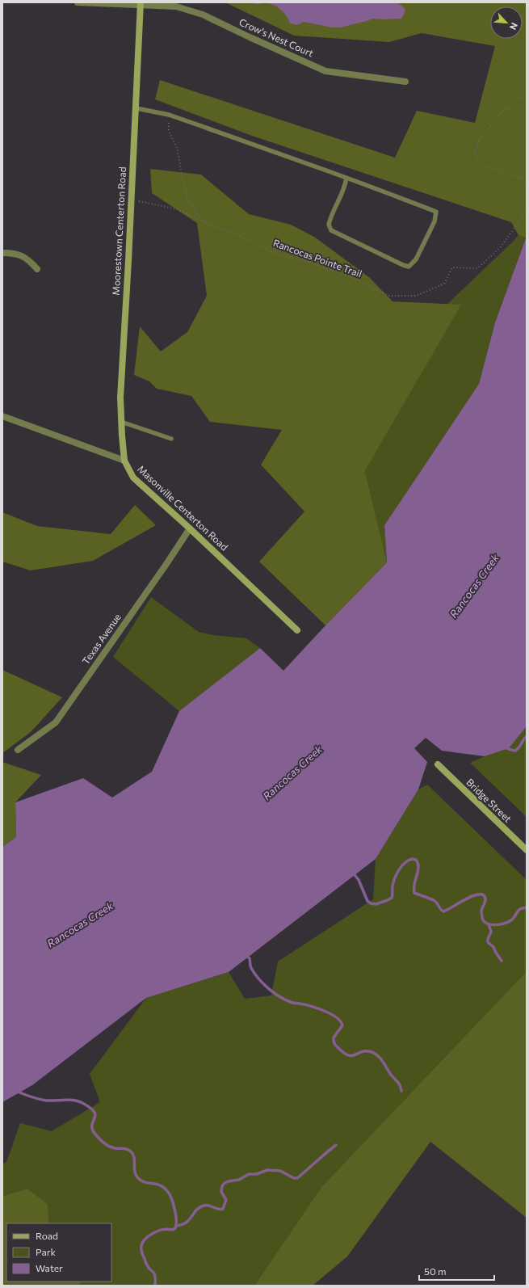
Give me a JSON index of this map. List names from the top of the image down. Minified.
{"streets":{"street":["Crow's Nest Court","Moorestown Centerton Road","Masonville Centerton Road","Texas Avenue","Bridge Street"],"path":["Rancocas Pointe Trail"]},"crossings":[["Crow's Nest Court","Moorestown Centerton Road"],["Moorestown Centerton Road","Rancocas Pointe Trail"],["Moorestown Centerton Road","Masonville Centerton Road"],["Masonville Centerton Road","Texas Avenue"]],"water":["Rancocas Creek"],"legend":["Road","Park","Water"],"scale_bar":"50 m","north":"bottom right"}
